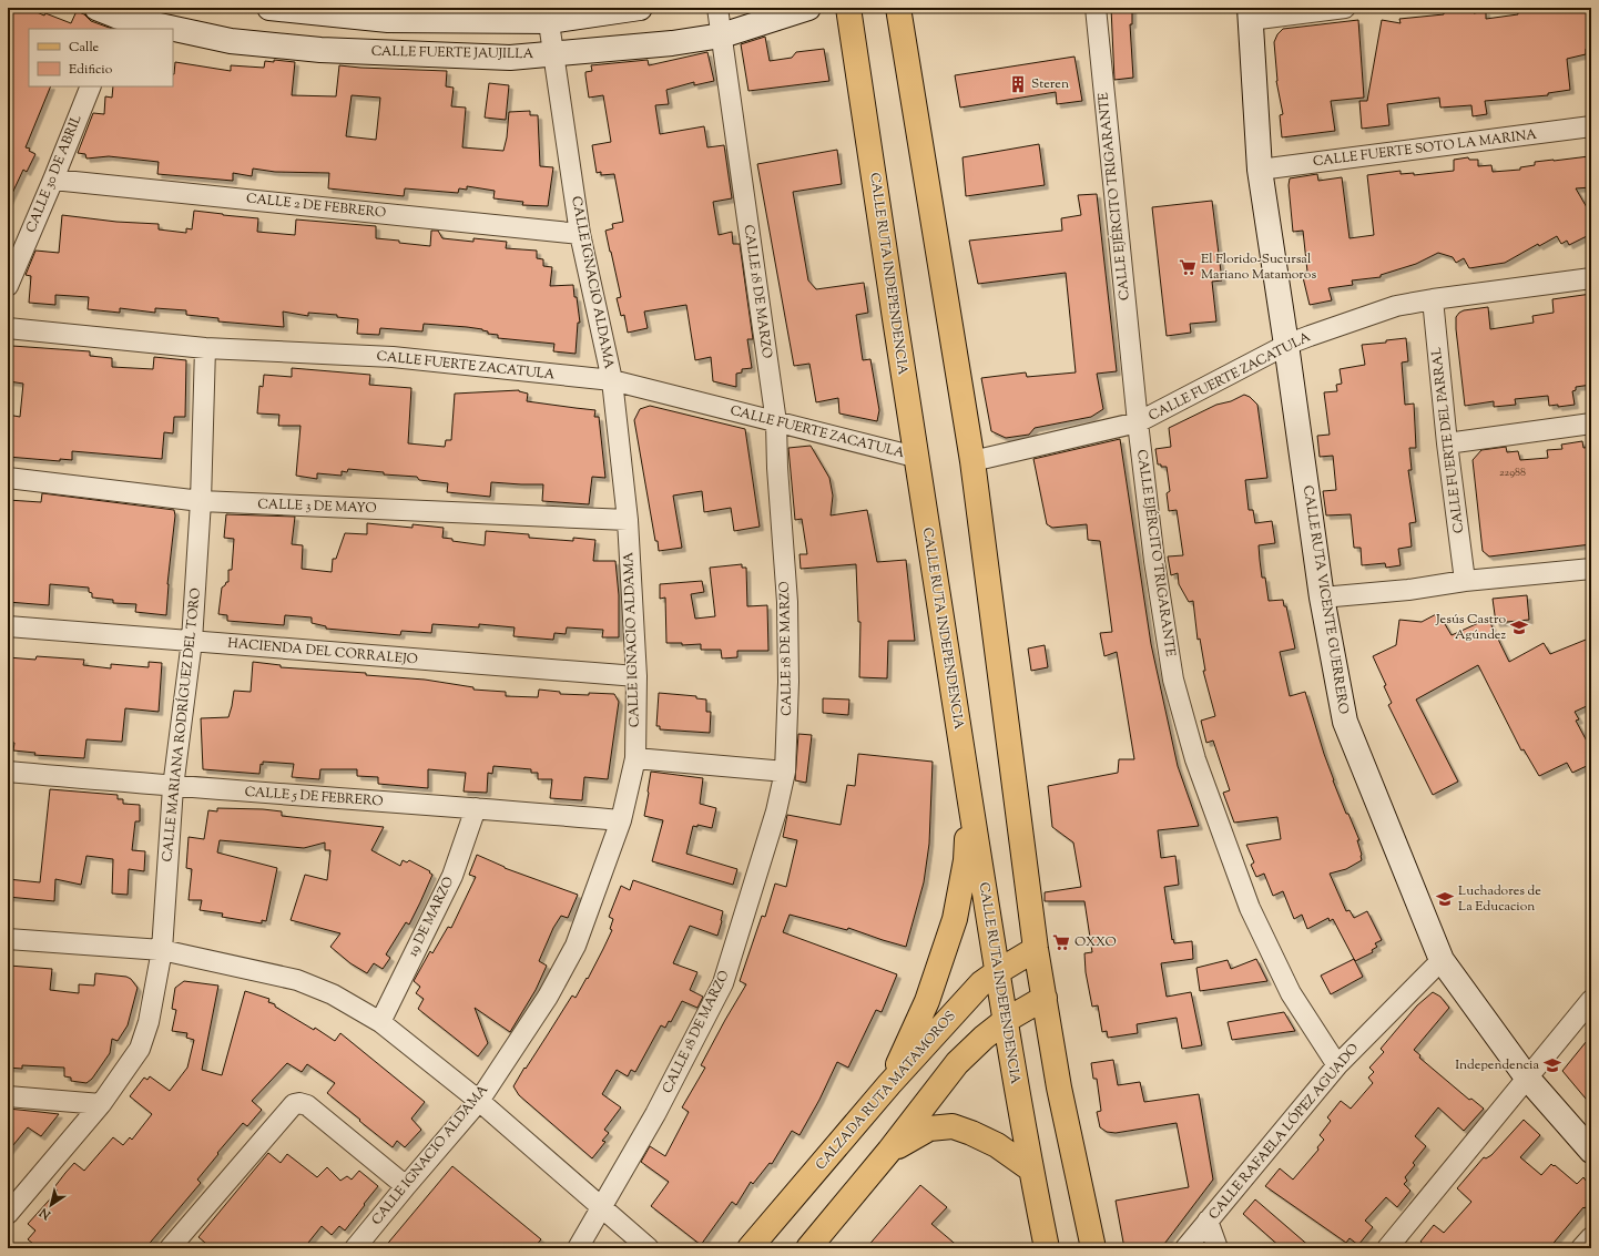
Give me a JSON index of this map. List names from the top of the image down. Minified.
{"streets":{"main road":["CALLE FUERTE JAUJILLA","CALLE RUTA INDEPENDENCIA","CALLE RUTA VICENTE GUERRERO","CALZADA RUTA MATAMOROS"],"street":["CALLE FUERTE SOTO LA MARINA","CALLE 30 DE ABRIL","CALLE EJÉRCITO TRIGARANTE","CALLE 2 DE FEBRERO","CALLE IGNACIO ALDAMA","CALLE 18 DE MARZO","CALLE FUERTE ZACATULA","CALLE FUERTE DEL PARRAL","CALLE 3 DE MAYO","HACIENDA DEL CORRALEJO","CALLE MARIANA RODRÍGUEZ DEL TORO","CALLE 5 DE FEBRERO","19 DE MARZO","CALLE RAFAELA LÓPEZ AGUADO"]},"crossings":[["CALLE FUERTE JAUJILLA","CALLE IGNACIO ALDAMA"],["CALLE FUERTE JAUJILLA","CALLE 18 DE MARZO"],["CALLE FUERTE SOTO LA MARINA","CALLE RUTA VICENTE GUERRERO"],["CALLE 30 DE ABRIL","CALLE 2 DE FEBRERO"],["CALLE EJÉRCITO TRIGARANTE","CALLE FUERTE ZACATULA"],["CALLE EJÉRCITO TRIGARANTE","CALLE RAFAELA LÓPEZ AGUADO"],["CALLE 2 DE FEBRERO","CALLE IGNACIO ALDAMA"],["CALLE RUTA INDEPENDENCIA","CALLE FUERTE ZACATULA"],["CALLE RUTA INDEPENDENCIA","CALZADA RUTA MATAMOROS"],["CALLE IGNACIO ALDAMA","CALLE FUERTE ZACATULA"],["CALLE IGNACIO ALDAMA","CALLE 3 DE MAYO"],["CALLE IGNACIO ALDAMA","HACIENDA DEL CORRALEJO"],["CALLE IGNACIO ALDAMA","CALLE 5 DE FEBRERO"],["CALLE 18 DE MARZO","CALLE FUERTE ZACATULA"],["CALLE FUERTE ZACATULA","CALLE FUERTE DEL PARRAL"],["CALLE FUERTE ZACATULA","CALLE RUTA VICENTE GUERRERO"],["CALLE FUERTE ZACATULA","CALLE MARIANA RODRÍGUEZ DEL TORO"],["CALLE 3 DE MAYO","CALLE MARIANA RODRÍGUEZ DEL TORO"],["CALLE RUTA VICENTE GUERRERO","CALLE RAFAELA LÓPEZ AGUADO"],["HACIENDA DEL CORRALEJO","CALLE MARIANA RODRÍGUEZ DEL TORO"],["CALLE MARIANA RODRÍGUEZ DEL TORO","CALLE 5 DE FEBRERO"],["CALLE 5 DE FEBRERO","19 DE MARZO"]],"places":{"building":["Steren"],"supermarket":["El Florido-Sucursal Mariano Matamoros","OXXO"],"school or university":["Jesús Castro Agúndez","Luchadores de La Educacion","Independencia"]},"house_numbers":["22988"],"legend":["Calle","Edificio"],"north":"bottom left"}
